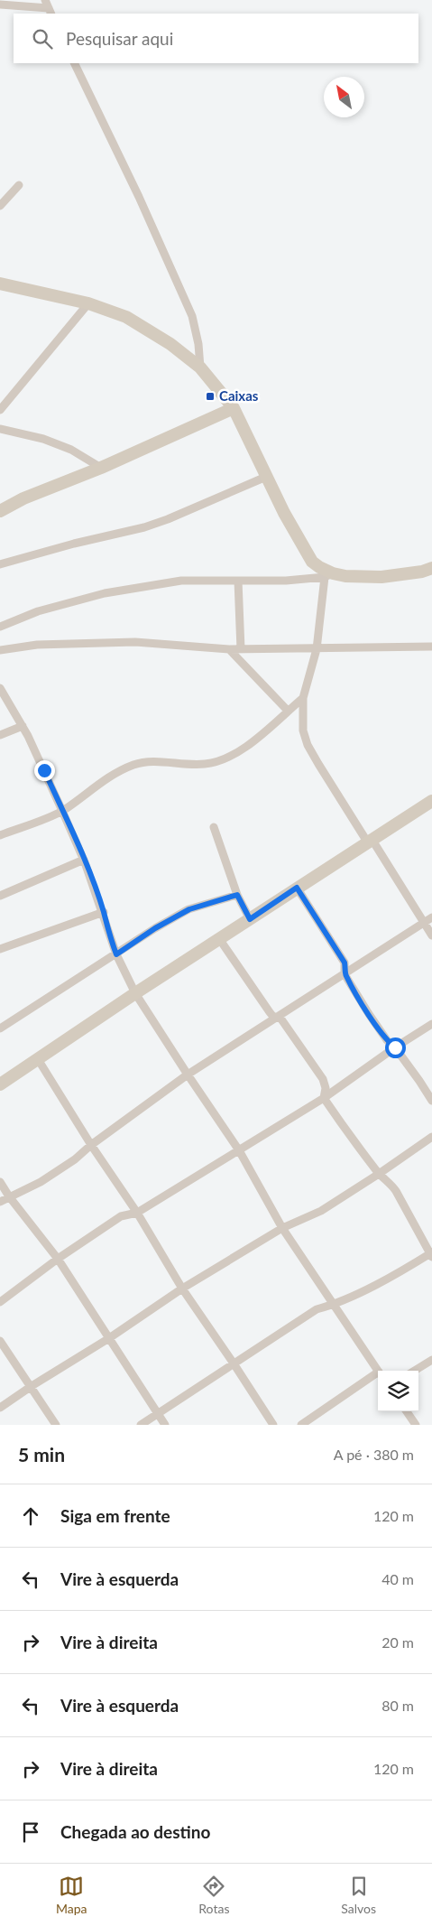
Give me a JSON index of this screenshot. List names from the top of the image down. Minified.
{"places":{"transit":["Caixas"]},"north":"top left","page":{"search":"Pesquisar aqui","heading":["5 min","A pé · 380 m"],"list":[["Siga em frente","120 m"],["Vire à esquerda","40 m"],["Vire à direita","20 m"],["Vire à esquerda","80 m"],["Vire à direita","120 m"],"Chegada ao destino"],"nav":["Mapa","Rotas","Salvos"]}}
